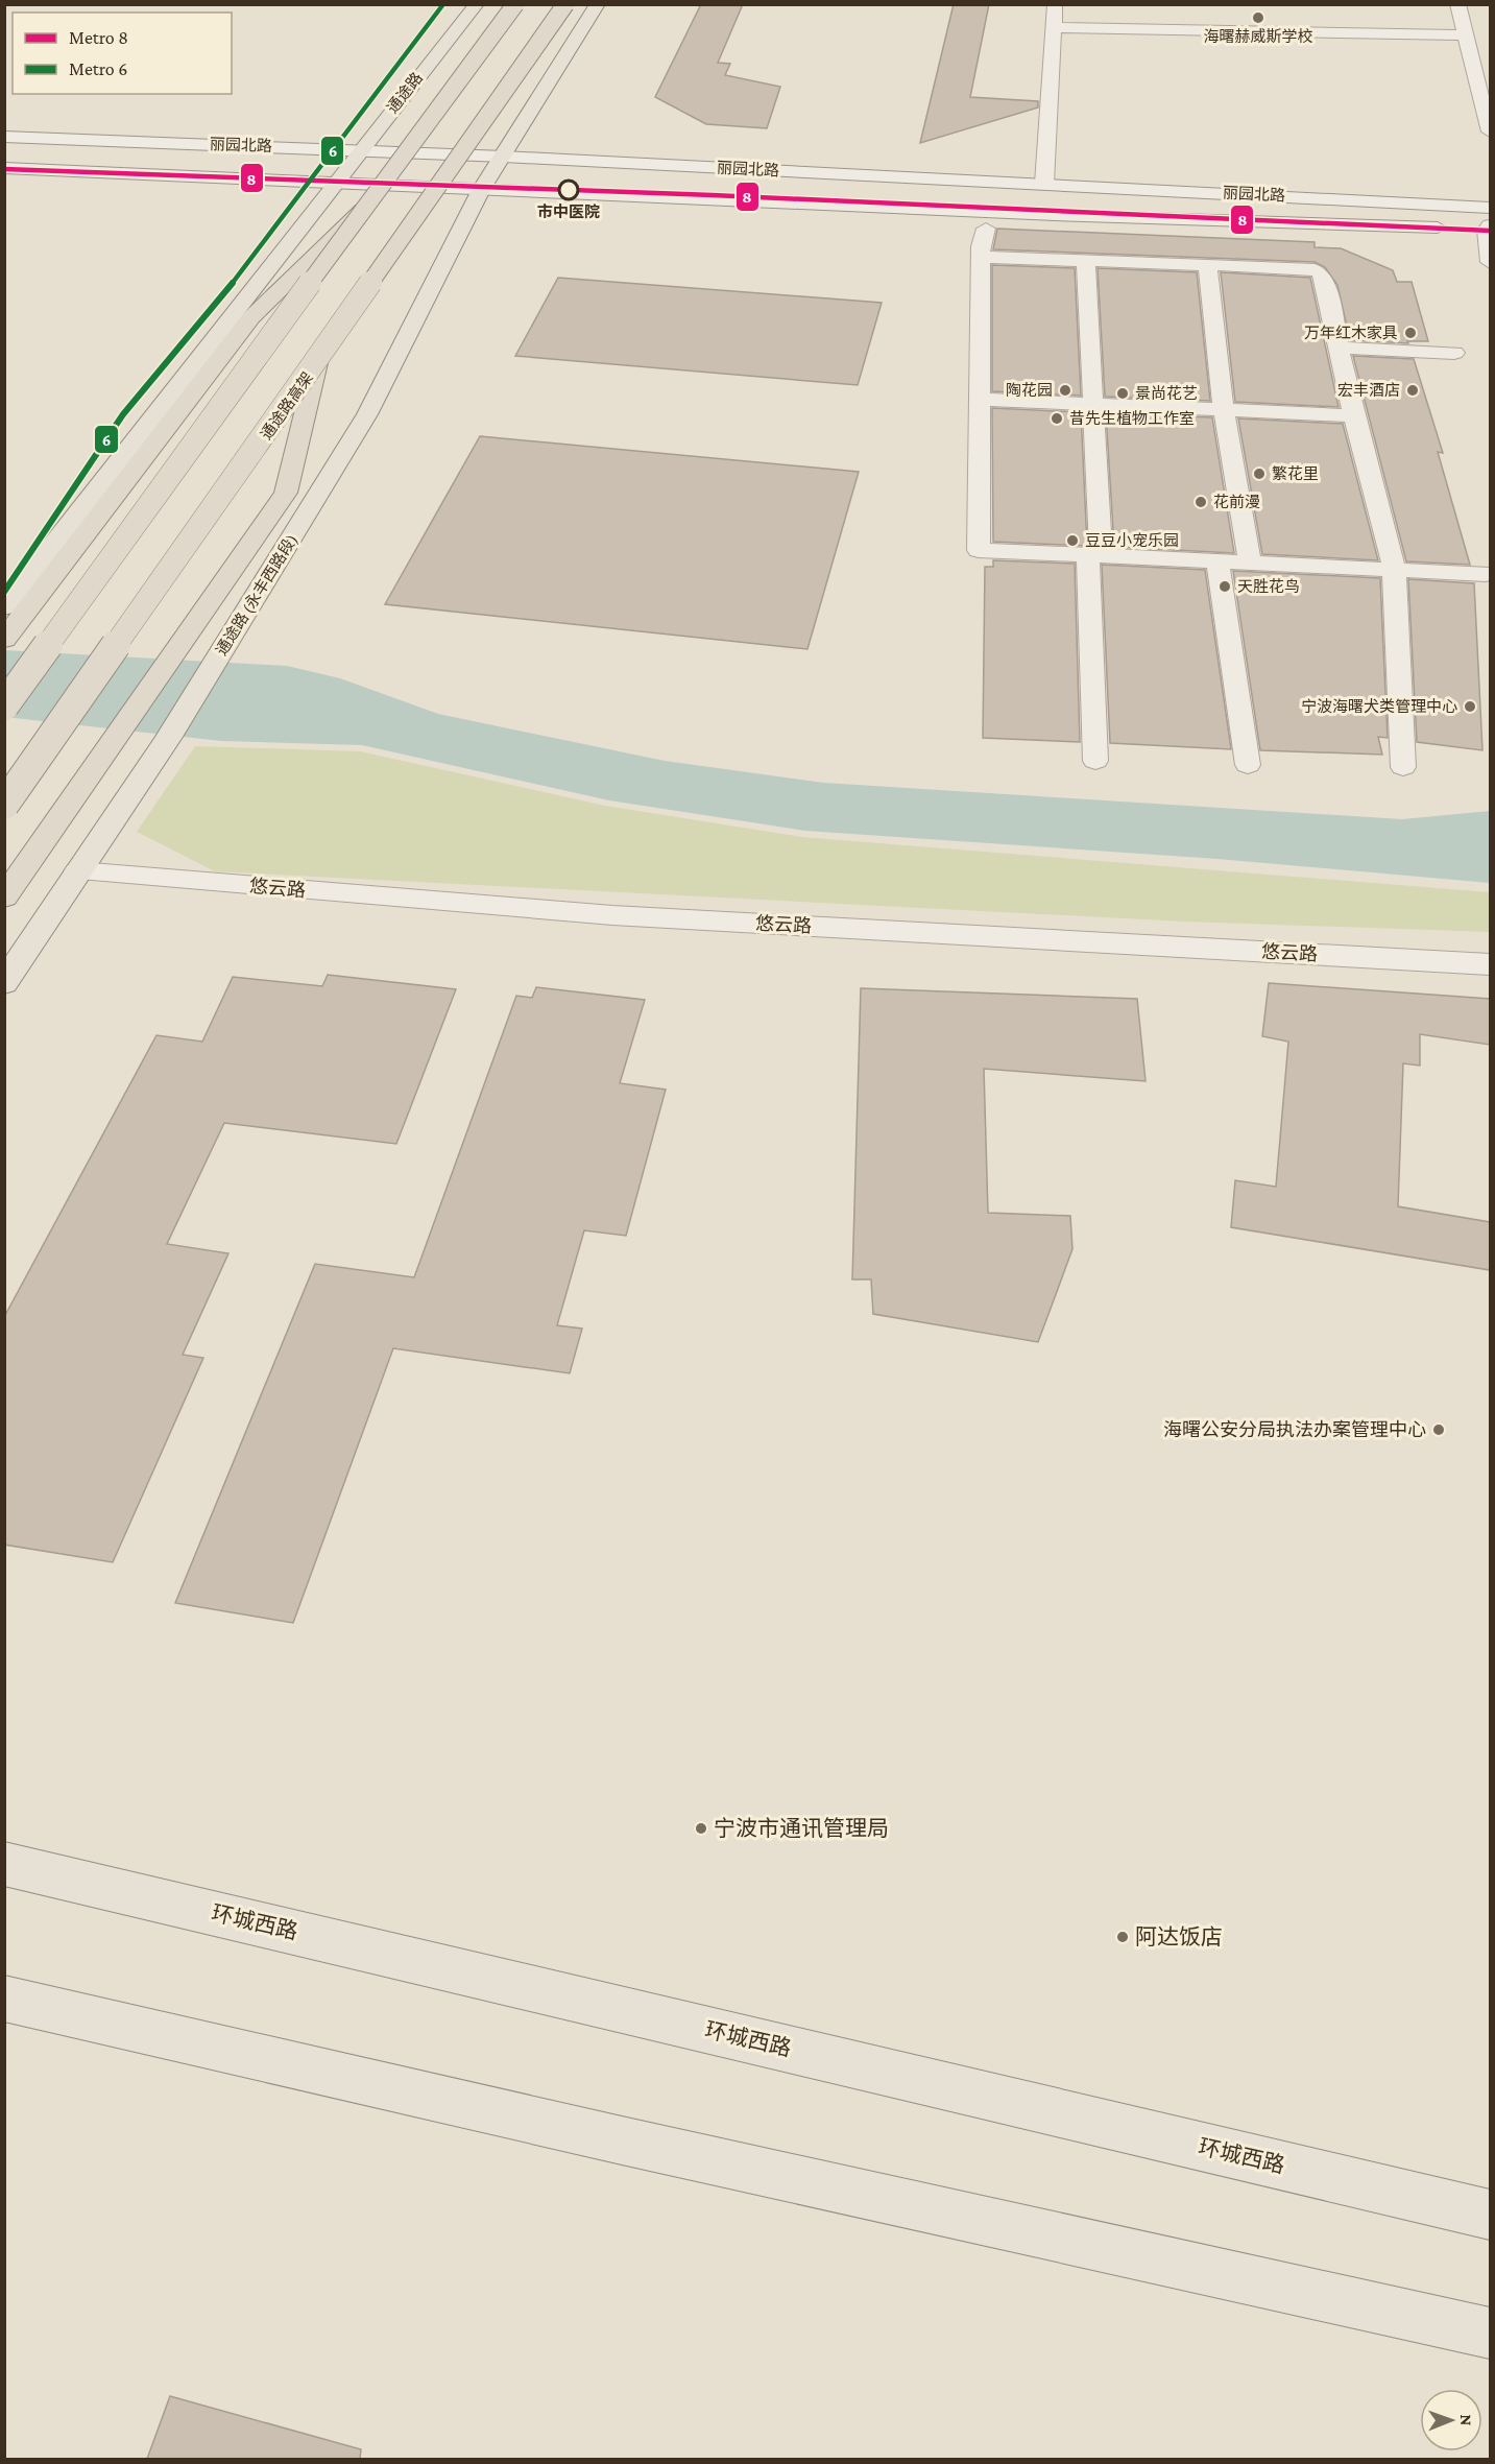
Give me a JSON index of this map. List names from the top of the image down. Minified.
{"streets":{"highway":["通途路高架"],"main road":["通途路","丽园北路","通途路 (永丰西路段)","悠云路","环城西路"]},"crossings":[["通途路","丽园北路"],["丽园北路","通途路 (永丰西路段)"],["通途路 (永丰西路段)","悠云路"]],"places":["海曙赫威斯学校","市中医院","万年红木家具","陶花园","宏丰酒店","景尚花艺","昔先生植物工作室","繁花里","花前漫","豆豆小宠乐园","天胜花鸟","宁波海曙犬类管理中心","海曙公安分局执法办案管理中心","宁波市通讯管理局","阿达饭店"],"lines":["metro line 6","metro line 8"],"legend":["Metro 8","Metro 6"],"north":"right"}
